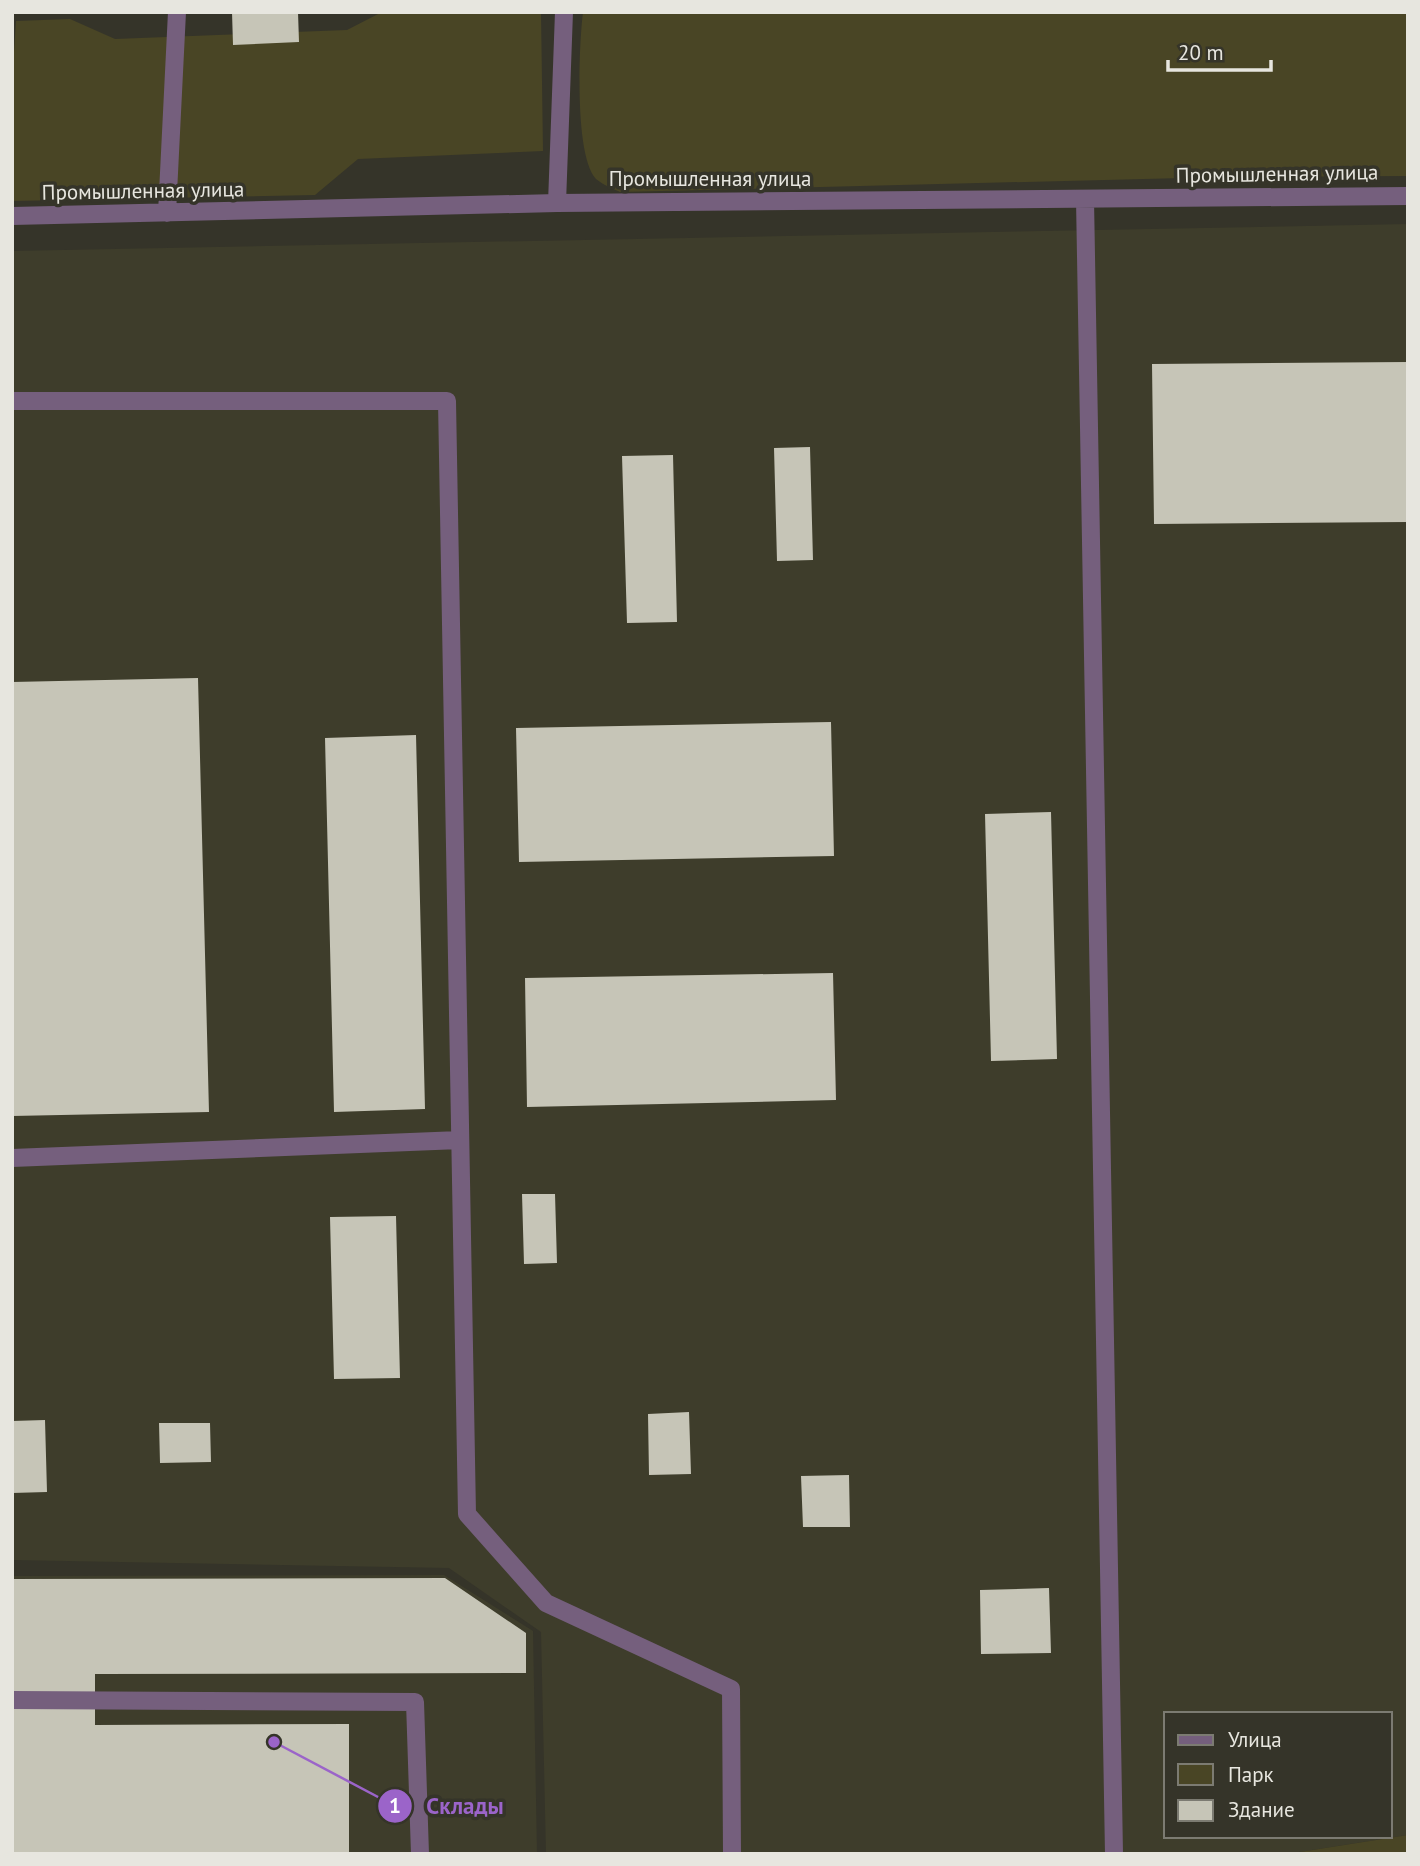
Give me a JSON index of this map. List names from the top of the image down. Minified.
{"streets":{"street":["Промышленная улица"]},"places":["Склады"],"legend":["Улица","Парк","Здание"],"scale_bar":"20 m"}
